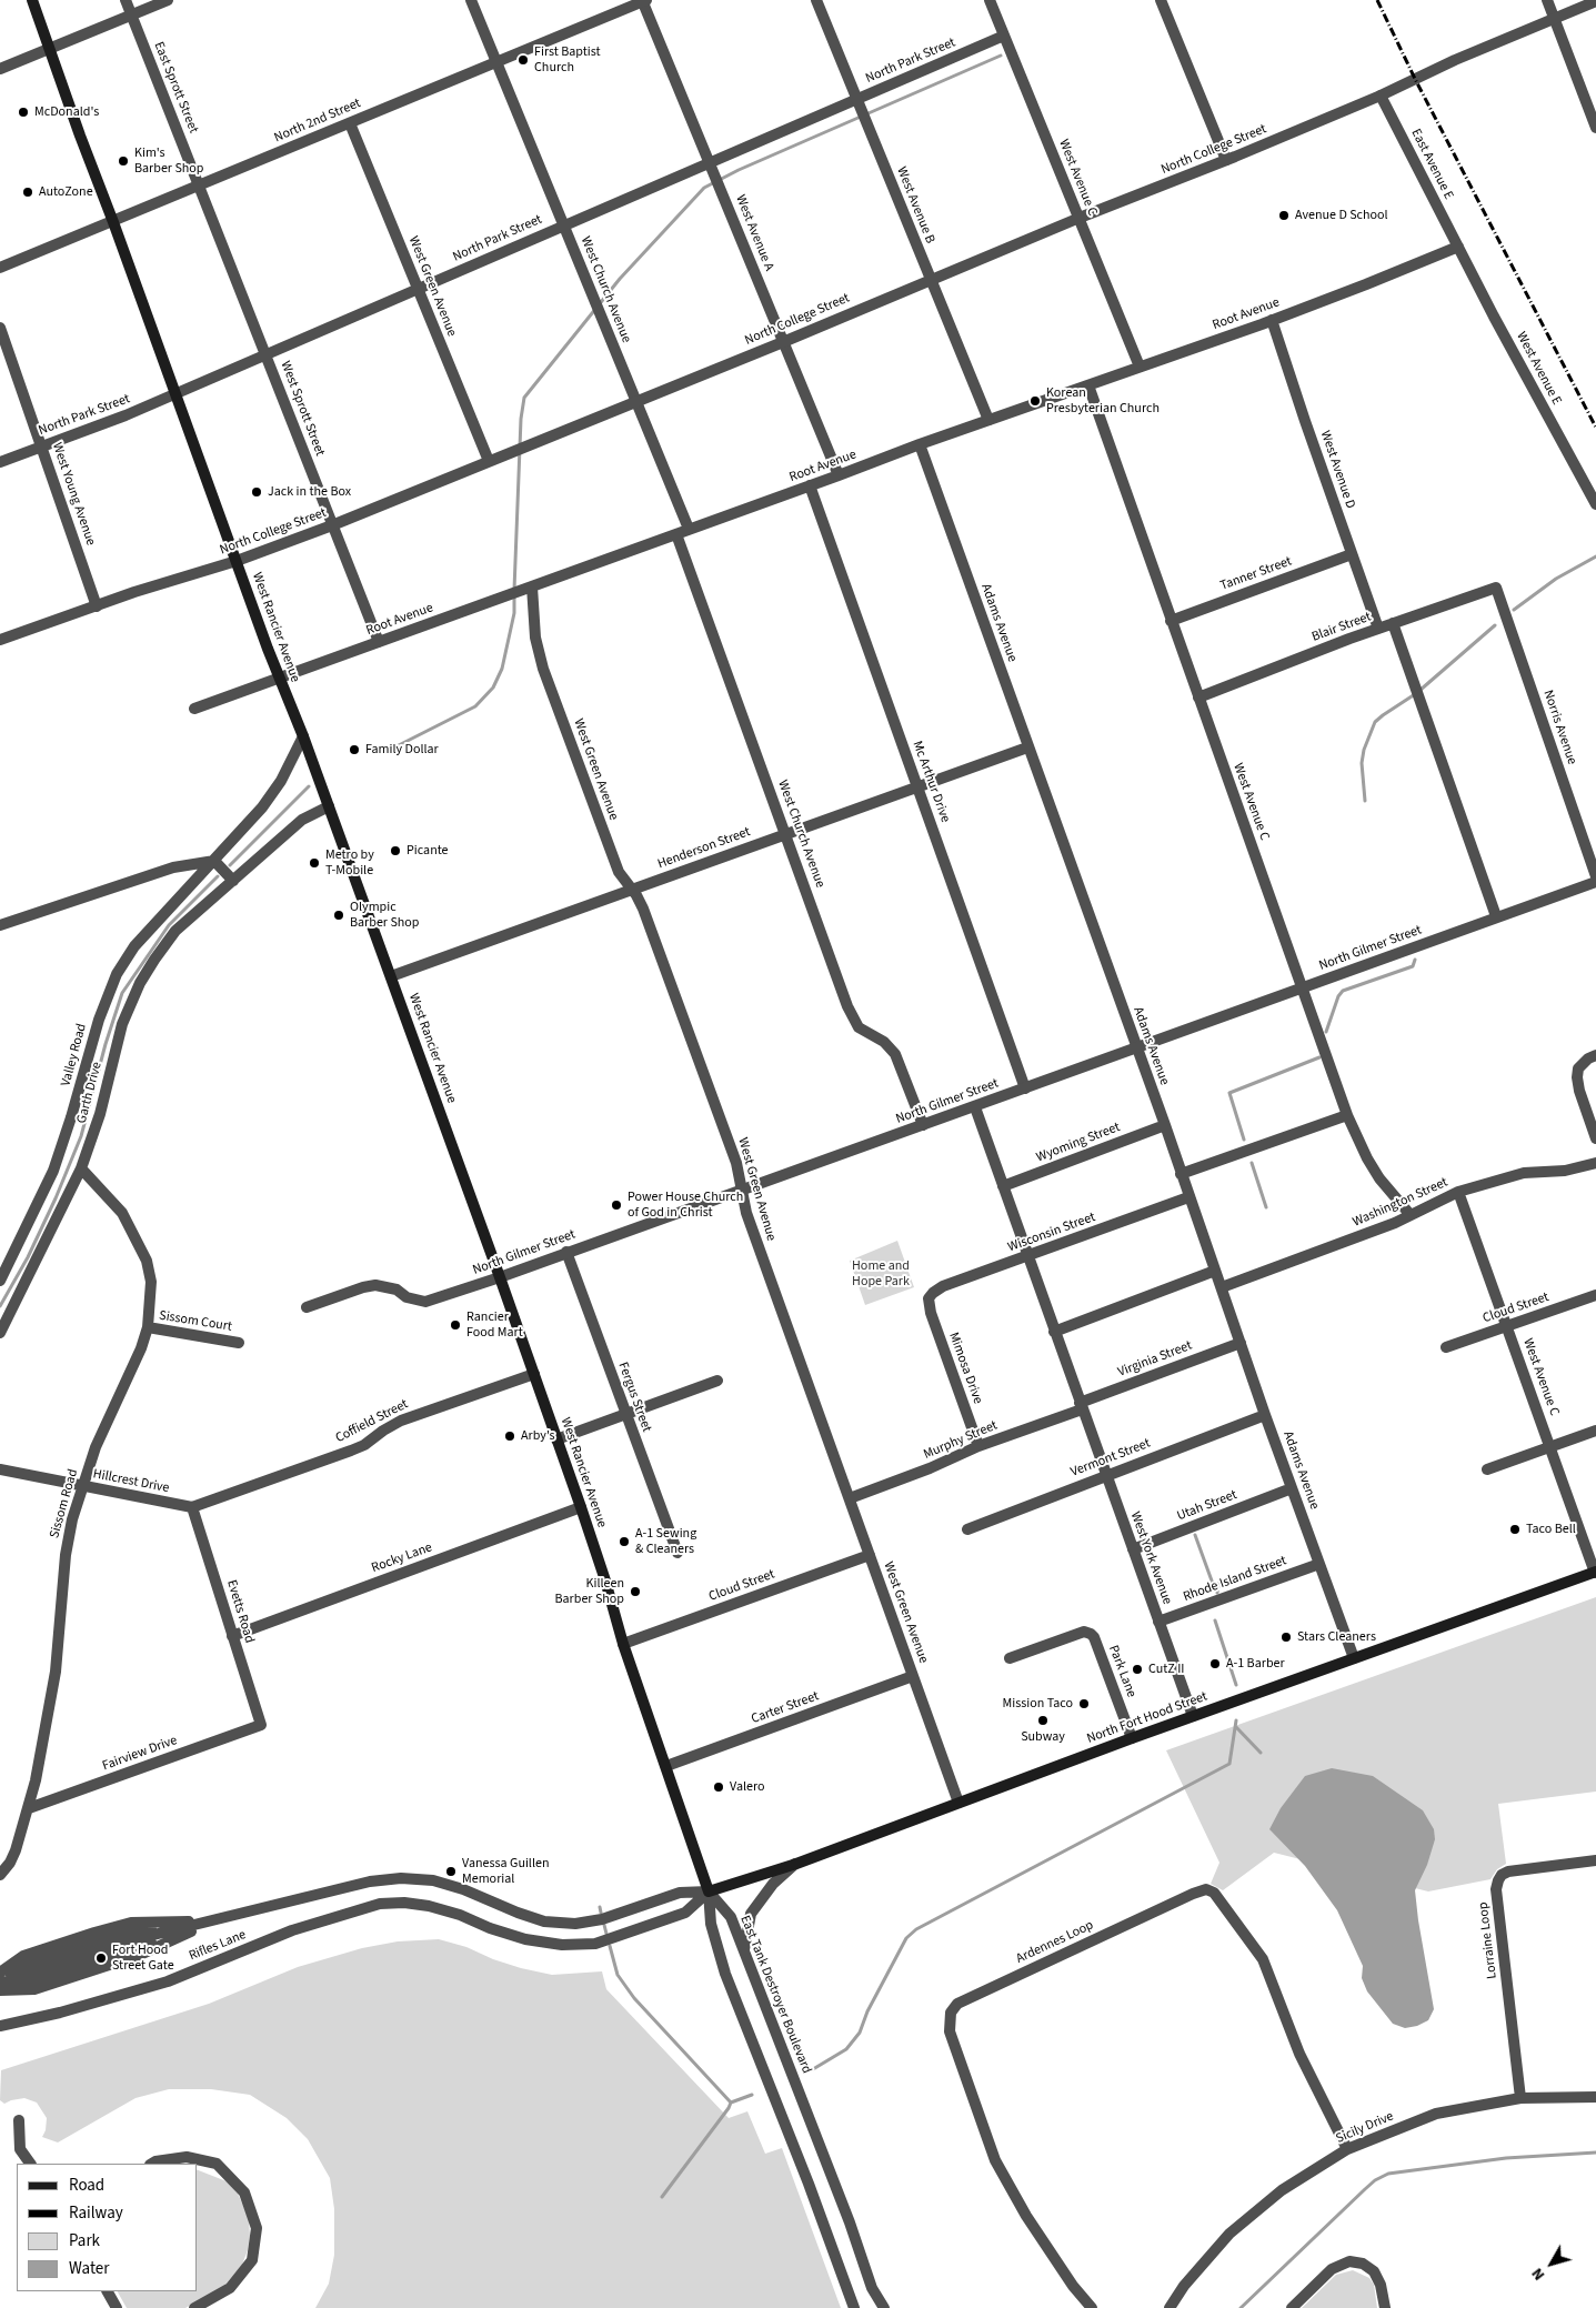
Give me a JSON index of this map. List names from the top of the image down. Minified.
{"streets":{"main road":["West Rancier Avenue","North Fort Hood Street"],"street":["North Park Street","East Sprott Street","North 2nd Street","North College Street","East Avenue E","West Avenue C","West Avenue B","West Avenue A","West Green Avenue","West Church Avenue","Root Avenue","West Avenue E","West Sprott Street","West Avenue D","West Young Avenue","Tanner Street","Adams Avenue","Blair Street","Norris Avenue","Mc Arthur Drive","Henderson Street","North Gilmer Street","Valley Road","Garth Drive","Wyoming Street","Washington Street","Wisconsin Street","Cloud Street","Sissom Court","Virginia Street","Mimosa Drive","Fergus Street","Coffield Street","Murphy Street","Vermont Street","Hillcrest Drive","Sissom Road","Utah Street","Rocky Lane","West York Avenue","Rhode Island Street","Evetts Road","Park Lane","Carter Street","Fairview Drive","Lorraine Loop","Ardennes Loop","Rifles Lane","East Tank Destroyer Boulevard","Sicily Drive"]},"crossings":[["North Park Street","West Avenue C"],["North Park Street","West Avenue B"],["North Park Street","West Avenue A"],["North Park Street","West Green Avenue"],["North Park Street","West Church Avenue"],["North Park Street","West Sprott Street"],["North Park Street","West Young Avenue"],["North Park Street","West Rancier Avenue"],["East Sprott Street","North 2nd Street"],["East Sprott Street","West Sprott Street"],["North 2nd Street","West Avenue A"],["North 2nd Street","West Green Avenue"],["North 2nd Street","West Church Avenue"],["North 2nd Street","West Sprott Street"],["North 2nd Street","West Rancier Avenue"],["North College Street","East Avenue E"],["North College Street","West Avenue C"],["North College Street","West Avenue B"],["North College Street","West Avenue A"],["North College Street","West Green Avenue"],["North College Street","West Church Avenue"],["North College Street","West Sprott Street"],["North College Street","West Young Avenue"],["North College Street","West Rancier Avenue"],["East Avenue E","Root Avenue"],["East Avenue E","West Avenue E"],["West Avenue C","Root Avenue"],["West Avenue C","Tanner Street"],["West Avenue C","Blair Street"],["West Avenue C","North Gilmer Street"],["West Avenue C","Washington Street"],["West Avenue C","Cloud Street"],["West Avenue C","North Fort Hood Street"],["West Avenue B","Root Avenue"],["West Avenue A","Root Avenue"],["West Green Avenue","Root Avenue"],["West Green Avenue","Henderson Street"],["West Green Avenue","North Gilmer Street"],["West Green Avenue","Cloud Street"],["West Green Avenue","Murphy Street"],["West Green Avenue","Carter Street"],["West Green Avenue","North Fort Hood Street"],["West Church Avenue","Root Avenue"],["West Church Avenue","Henderson Street"],["West Church Avenue","North Gilmer Street"],["Root Avenue","West Avenue E"],["Root Avenue","West Sprott Street"],["Root Avenue","West Avenue D"],["Root Avenue","Adams Avenue"],["Root Avenue","West Rancier Avenue"],["Root Avenue","Mc Arthur Drive"],["West Avenue D","Tanner Street"],["West Avenue D","Blair Street"],["Adams Avenue","Henderson Street"],["Adams Avenue","North Gilmer Street"],["Adams Avenue","Wyoming Street"],["Adams Avenue","Washington Street"],["Adams Avenue","Wisconsin Street"],["Adams Avenue","Virginia Street"],["Adams Avenue","Vermont Street"],["Adams Avenue","Utah Street"],["Adams Avenue","Rhode Island Street"],["Adams Avenue","North Fort Hood Street"],["West Rancier Avenue","Henderson Street"],["West Rancier Avenue","North Gilmer Street"],["West Rancier Avenue","Garth Drive"],["West Rancier Avenue","Cloud Street"],["West Rancier Avenue","Coffield Street"],["West Rancier Avenue","Rocky Lane"],["West Rancier Avenue","Carter Street"],["West Rancier Avenue","North Fort Hood Street"],["West Rancier Avenue","East Tank Destroyer Boulevard"],["Blair Street","Norris Avenue"],["Mc Arthur Drive","Henderson Street"],["Mc Arthur Drive","North Gilmer Street"],["North Gilmer Street","Fergus Street"],["North Gilmer Street","West York Avenue"],["Garth Drive","Sissom Road"],["Wyoming Street","West York Avenue"],["Wisconsin Street","Mimosa Drive"],["Wisconsin Street","West York Avenue"],["Sissom Court","Sissom Road"],["Virginia Street","Murphy Street"],["Virginia Street","West York Avenue"],["Mimosa Drive","Murphy Street"],["Coffield Street","Hillcrest Drive"],["Coffield Street","Evetts Road"],["Murphy Street","West York Avenue"],["Vermont Street","West York Avenue"],["Hillcrest Drive","Sissom Road"],["Hillcrest Drive","Evetts Road"],["Sissom Road","Fairview Drive"],["Utah Street","West York Avenue"],["Rocky Lane","Evetts Road"],["West York Avenue","Rhode Island Street"],["West York Avenue","North Fort Hood Street"],["Evetts Road","Fairview Drive"],["Park Lane","North Fort Hood Street"],["North Fort Hood Street","Rifles Lane"],["North Fort Hood Street","East Tank Destroyer Boulevard"],["Lorraine Loop","Sicily Drive"],["Ardennes Loop","Sicily Drive"]],"parks":["Home and Hope Park"],"places":["First Baptist Church","McDonald's","Kim's Barber Shop","AutoZone","Avenue D School","Korean Presbyterian Church","Jack in the Box","Family Dollar","Picante","Metro by T-Mobile","Olympic Barber Shop","Power House Church of God in Christ","Rancier Food Mart","Arby's","Taco Bell","A-1 Sewing & Cleaners","Killeen Barber Shop","Stars Cleaners","A-1 Barber","CutZ II","Mission Taco","Subway","Valero","Vanessa Guillen Memorial","Fort Hood Street Gate"],"legend":["Road","Railway","Park","Water"],"north":"bottom left"}
